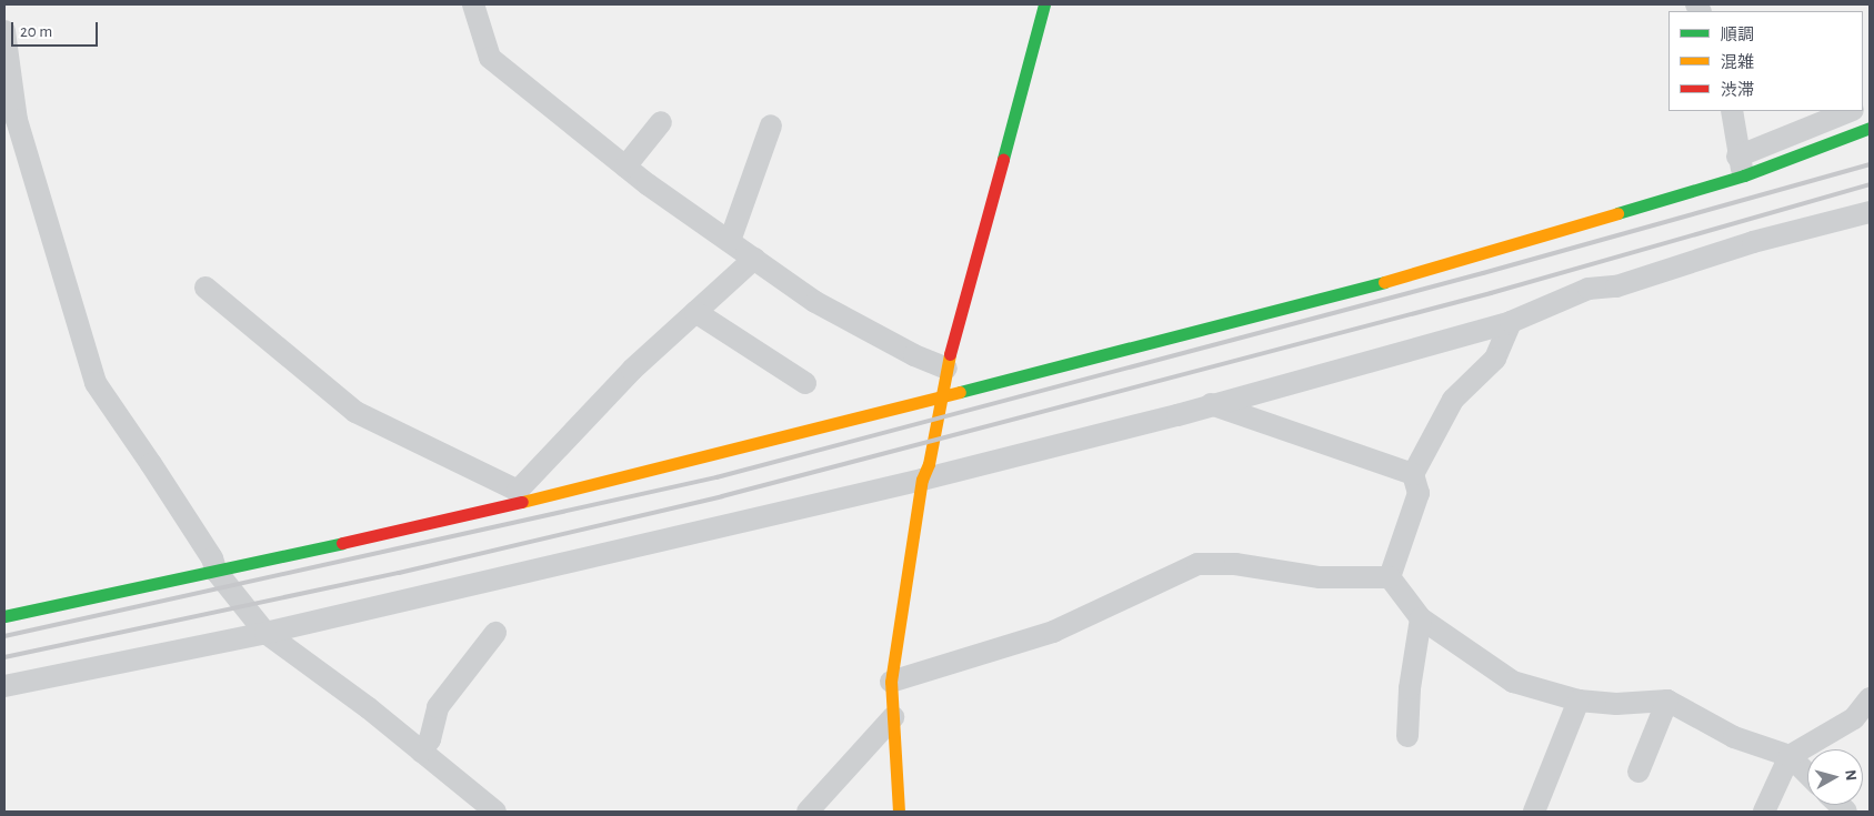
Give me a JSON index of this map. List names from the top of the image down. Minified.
{"legend":["順調","混雑","渋滞"],"scale_bar":"20 m","north":"right"}
